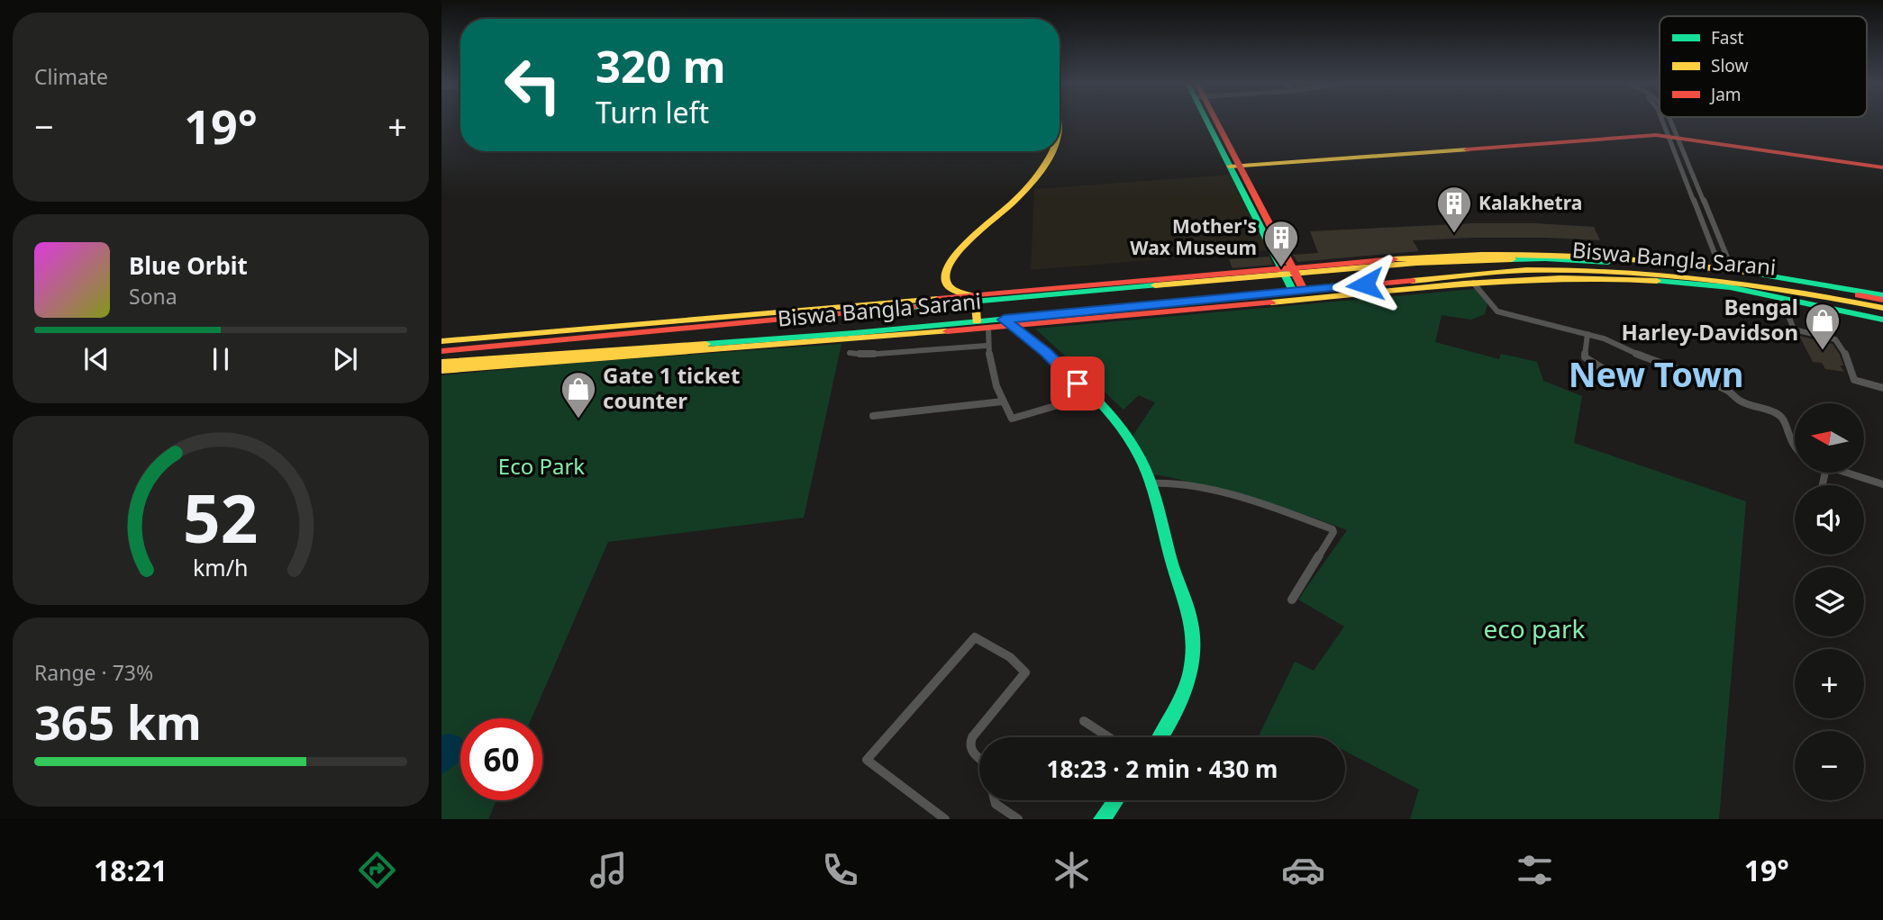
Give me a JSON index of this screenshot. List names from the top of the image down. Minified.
{"streets":{"street":["Biswa Bangla Sarani"]},"districts":["New Town"],"parks":["Eco Park","eco park"],"places":{"building":["Kalakhetra","Mother's Wax Museum"],"shop":["Bengal Harley-Davidson","Gate 1 ticket counter"]},"legend":["Fast","Slow","Jam"],"north":"left","page":{"tile":["Climate",["Range · 73%","365 km"]],"turn":["320 m","Turn left"],"heat":["−","19°","+"],"song":["Blue Orbit","Sona"],"map_buttons":["+","−"],"limit":"60","trip":"18:23 · 2 min · 430 m","tabs":["18:21","19°"],"gauge":["52","km/h"]}}
